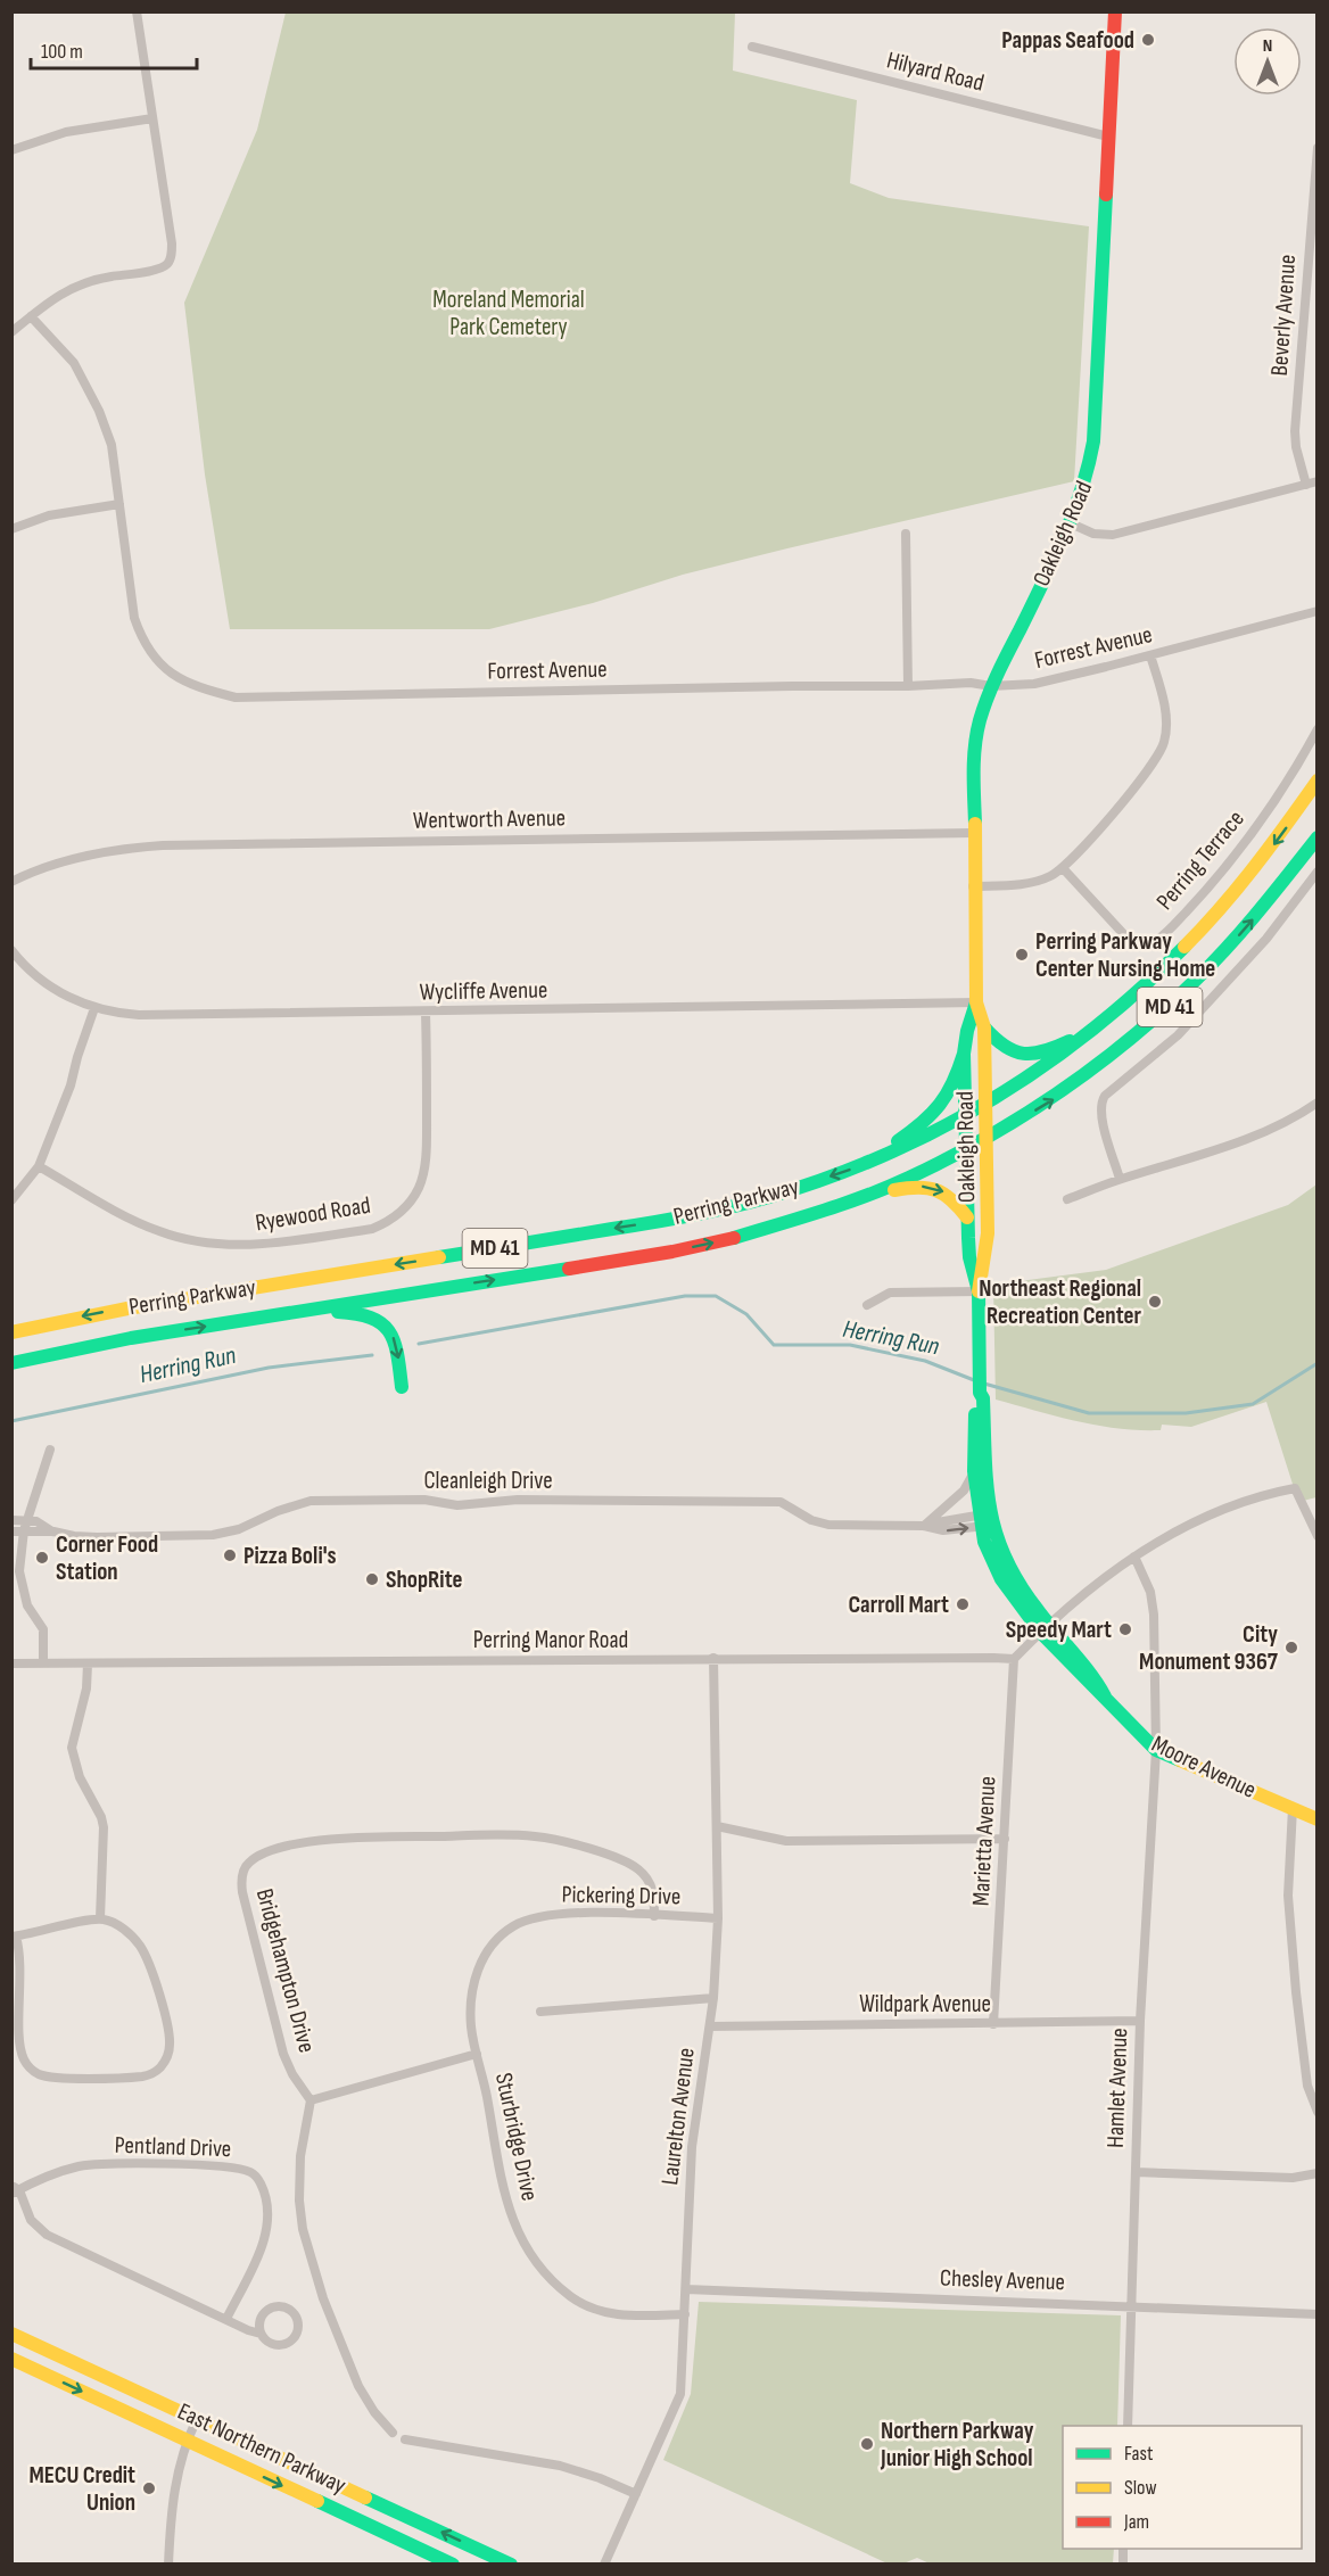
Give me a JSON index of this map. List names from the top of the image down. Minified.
{"streets":{"main road":["Oakleigh Road","MD 41","Perring Parkway","Moore Avenue","East Northern Parkway"],"street":["Hilyard Road","Beverly Avenue","Forrest Avenue","Wentworth Avenue","Perring Terrace","Wycliffe Avenue","Ryewood Road","Cleanleigh Drive","Perring Manor Road","Marietta Avenue","Pickering Drive","Bridgehampton Drive","Wildpark Avenue","Hamlet Avenue","Laurelton Avenue","Sturbridge Drive","Pentland Drive","Chesley Avenue"]},"crossings":[["Hilyard Road","Oakleigh Road"],["Oakleigh Road","Forrest Avenue"],["Oakleigh Road","Wentworth Avenue"],["Oakleigh Road","Wycliffe Avenue"],["Oakleigh Road","Perring Parkway"],["Oakleigh Road","Cleanleigh Drive"],["Oakleigh Road","Moore Avenue"],["Wycliffe Avenue","Ryewood Road"],["Perring Manor Road","Marietta Avenue"],["Perring Manor Road","Laurelton Avenue"],["Moore Avenue","Hamlet Avenue"],["Marietta Avenue","Wildpark Avenue"],["Pickering Drive","Bridgehampton Drive"],["Pickering Drive","Laurelton Avenue"],["Pickering Drive","Sturbridge Drive"],["Wildpark Avenue","Hamlet Avenue"],["Wildpark Avenue","Laurelton Avenue"],["Hamlet Avenue","Chesley Avenue"],["Laurelton Avenue","Sturbridge Drive"],["Laurelton Avenue","Chesley Avenue"]],"water":["Herring Run"],"parks":["Moreland Memorial Park Cemetery"],"places":["Pappas Seafood","Perring Parkway Center Nursing Home","Northeast Regional Recreation Center","Pizza Boli's","Corner Food Station","ShopRite","Carroll Mart","Speedy Mart","City Monument 9367","Northern Parkway Junior High School","MECU Credit Union"],"legend":["Fast","Slow","Jam"],"scale_bar":"100 m","north":"top"}
